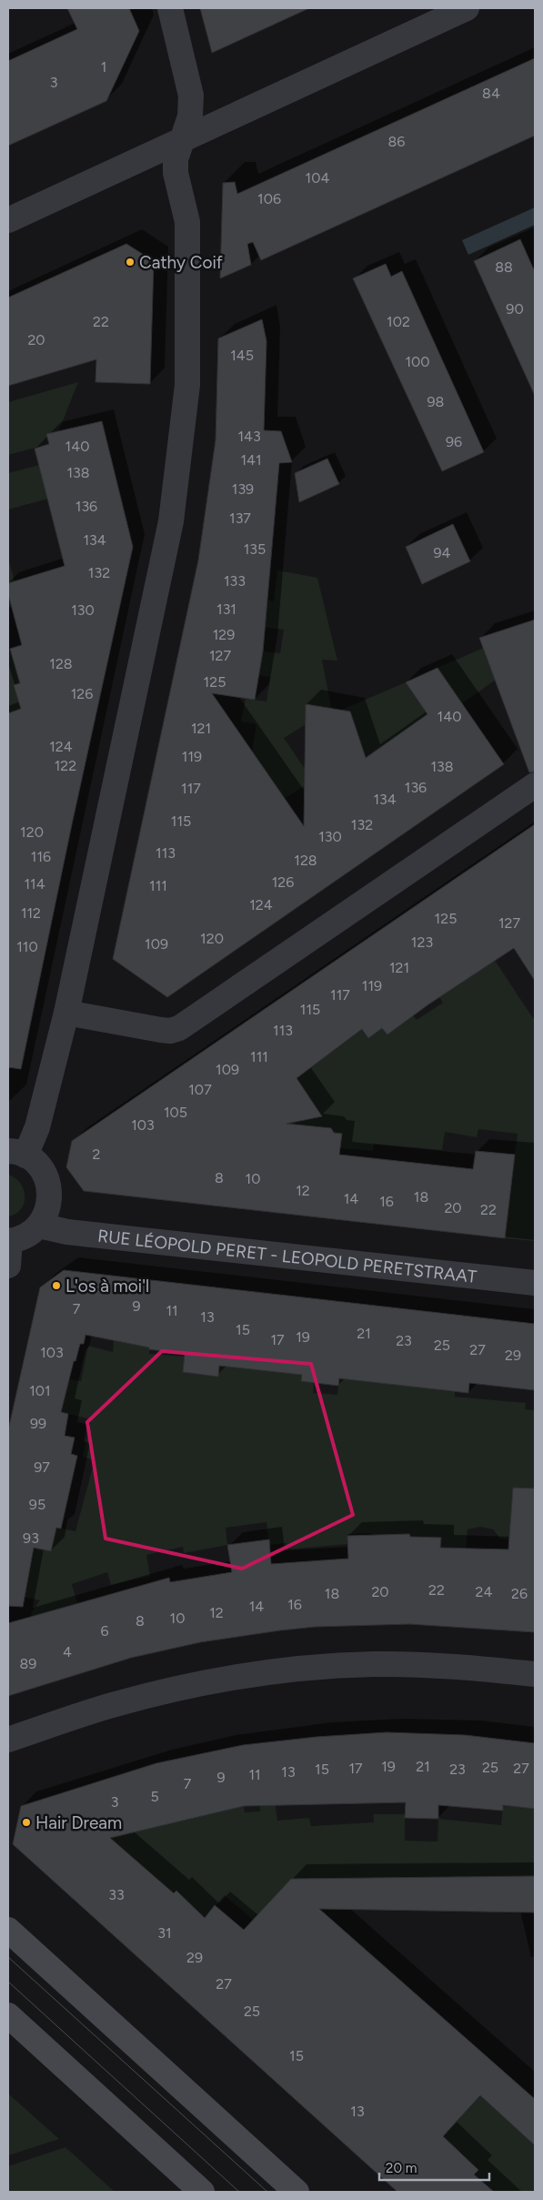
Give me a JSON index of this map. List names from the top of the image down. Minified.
{"streets":{"street":["RUE LÉOPOLD PERET - LEOPOLD PERETSTRAAT"]},"places":["Cathy Coif","L'os à moi'l","Hair Dream"],"house_numbers":["1","3","84","86","104","106","88","90","22","102","20","145","100","98","143","96","140","141","138","139","136","137","134","135","94","132","133","131","130","129","127","128","125","126","140","121","124","119","122","138","136","117","134","115","132","120","130","113","116","128","126","114","111","124","112","125","127","120","123","109","110","121","119","117","115","113","111","109","107","105","103","2","8","10","12","18","14","16","20","22","9","7","11","13","15","21","19","17","23","25","27","103","29","101","99","97","95","93","22","20","24","18","26","16","14","12","10","8","6","4","89","19","21","25","17","27","15","23","13","11","9","7","5","3","33","31","29","27","25","15","13"],"scale_bar":"20 m"}
